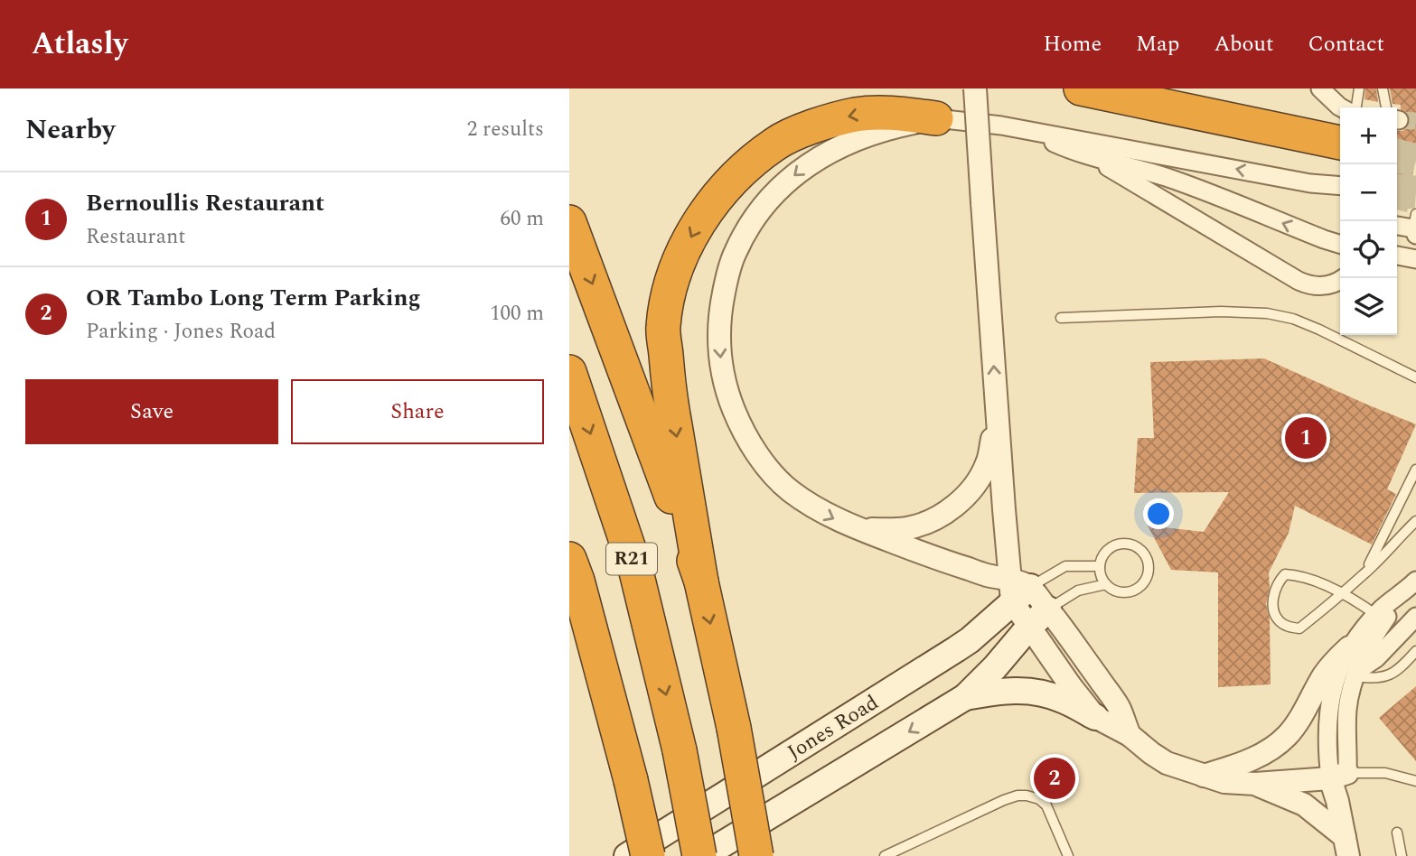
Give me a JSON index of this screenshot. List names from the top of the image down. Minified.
{"streets":{"highway":["R21"],"main road":["Jones Road"]},"crossings":[["R21","Jones Road"]],"page":{"header":"Atlasly","nav":["Home","Map","About","Contact"],"heading":["Nearby","2 results"],"map_buttons":["+","−"],"list":[{"mark":"1","name":"Bernoullis Restaurant","note":"Restaurant","value":"60 m"},{"mark":"2","name":"OR Tambo Long Term Parking","note":"Parking · Jones Road","value":"100 m"}],"buttons":["Save","Share"],"pins":["1","2"]}}
